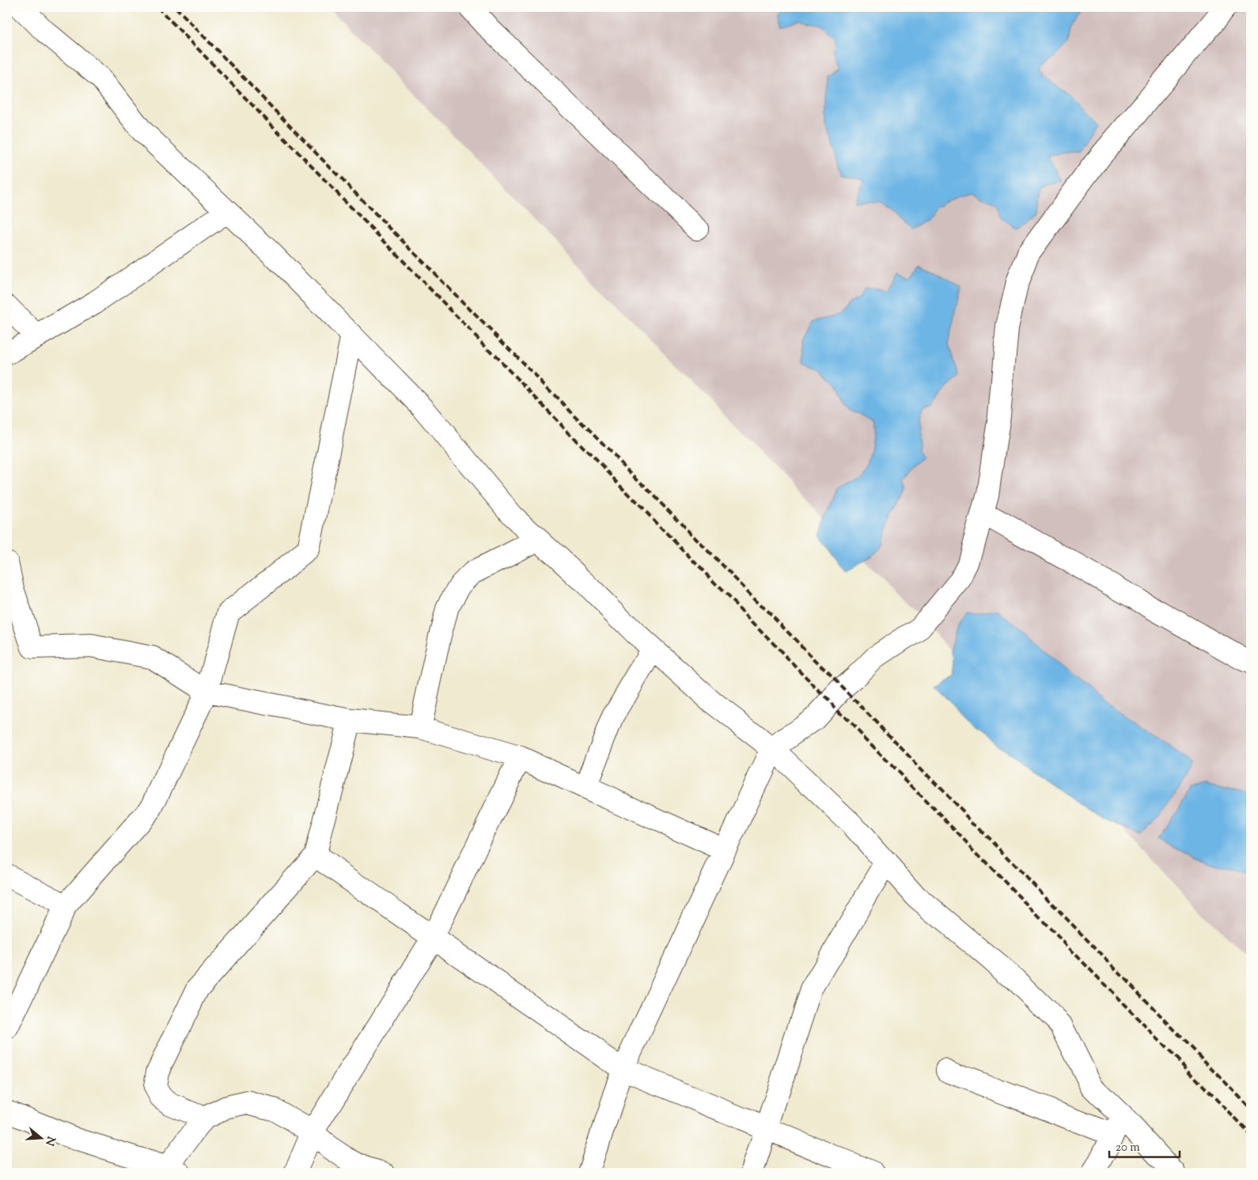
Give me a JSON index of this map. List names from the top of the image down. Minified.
{"scale_bar":"20 m","north":"right"}
